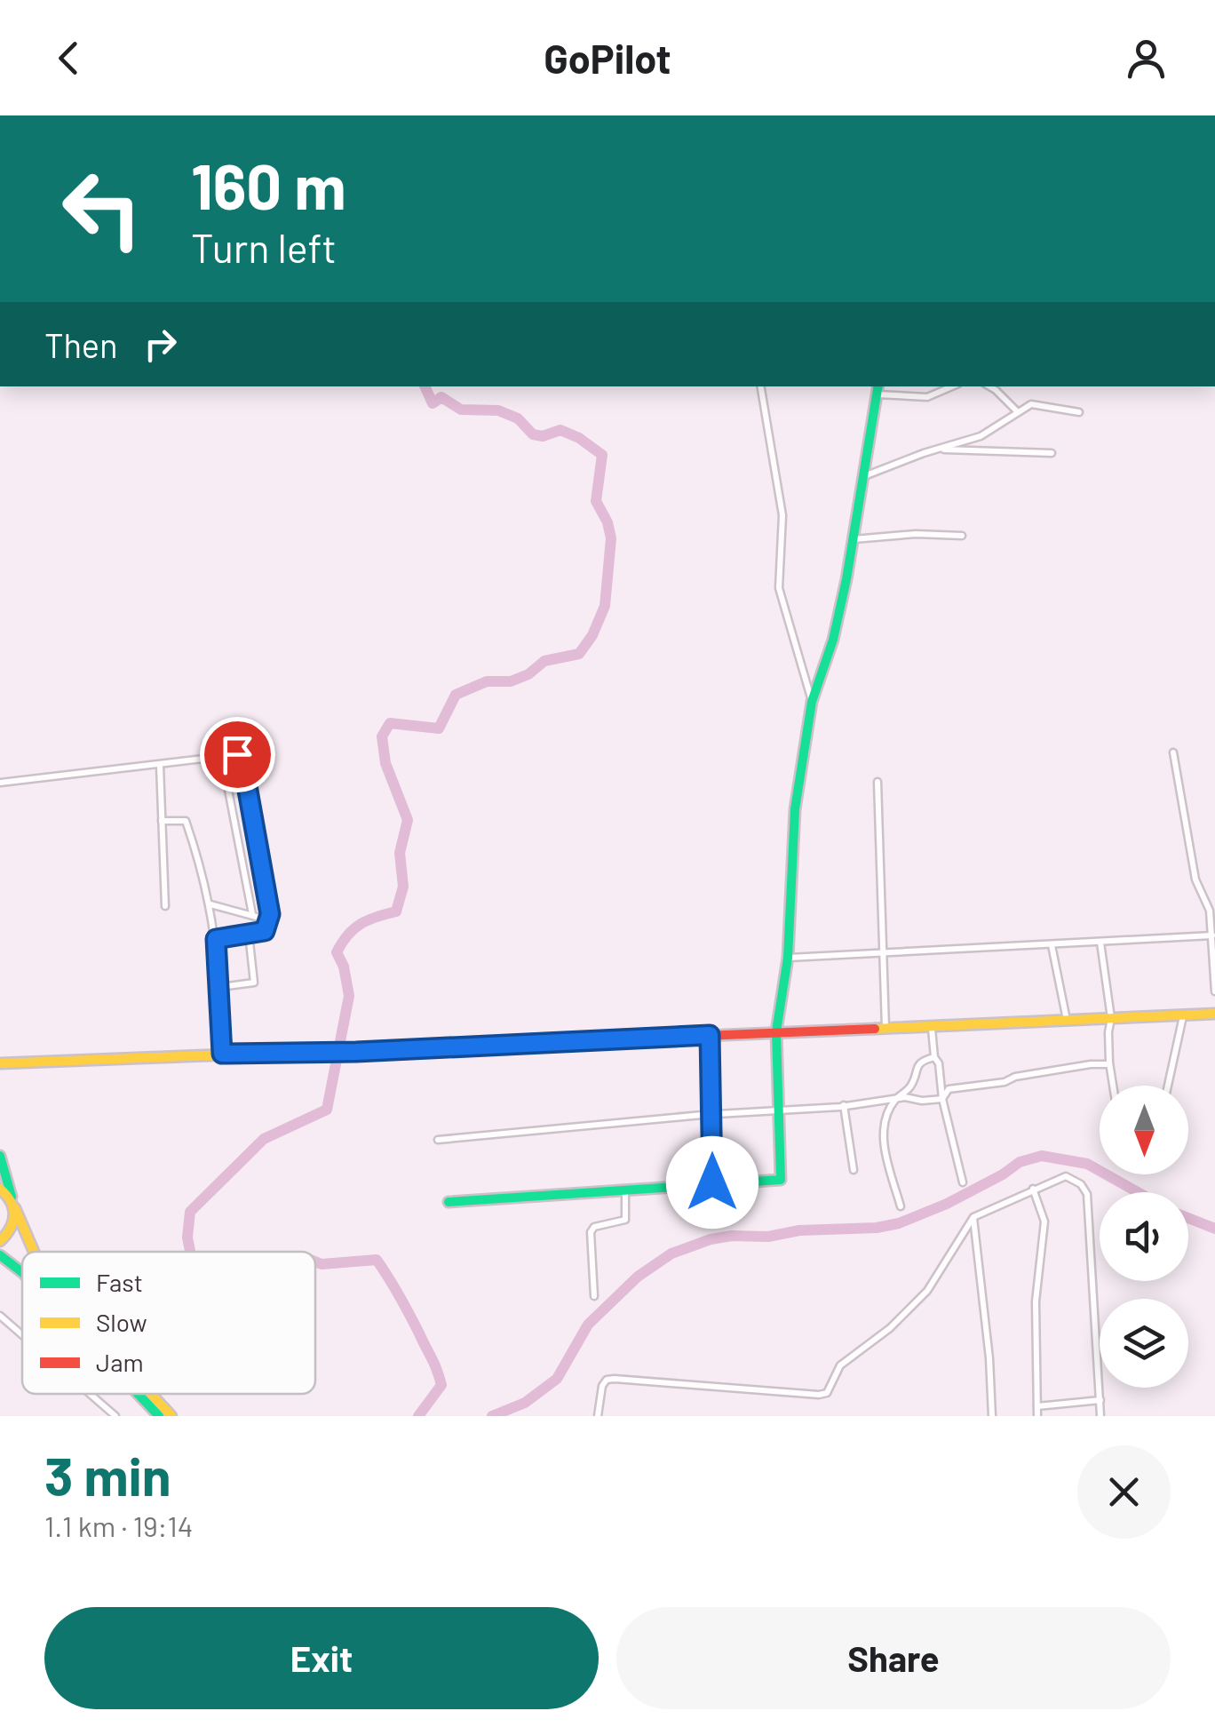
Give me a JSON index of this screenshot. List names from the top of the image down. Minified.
{"legend":["Fast","Slow","Jam"],"north":"bottom","page":{"header":"GoPilot","turn":["160 m","Turn left"],"then":"Then","heading":["3 min","1.1 km · 19:14"],"buttons":["Exit","Share"]}}
